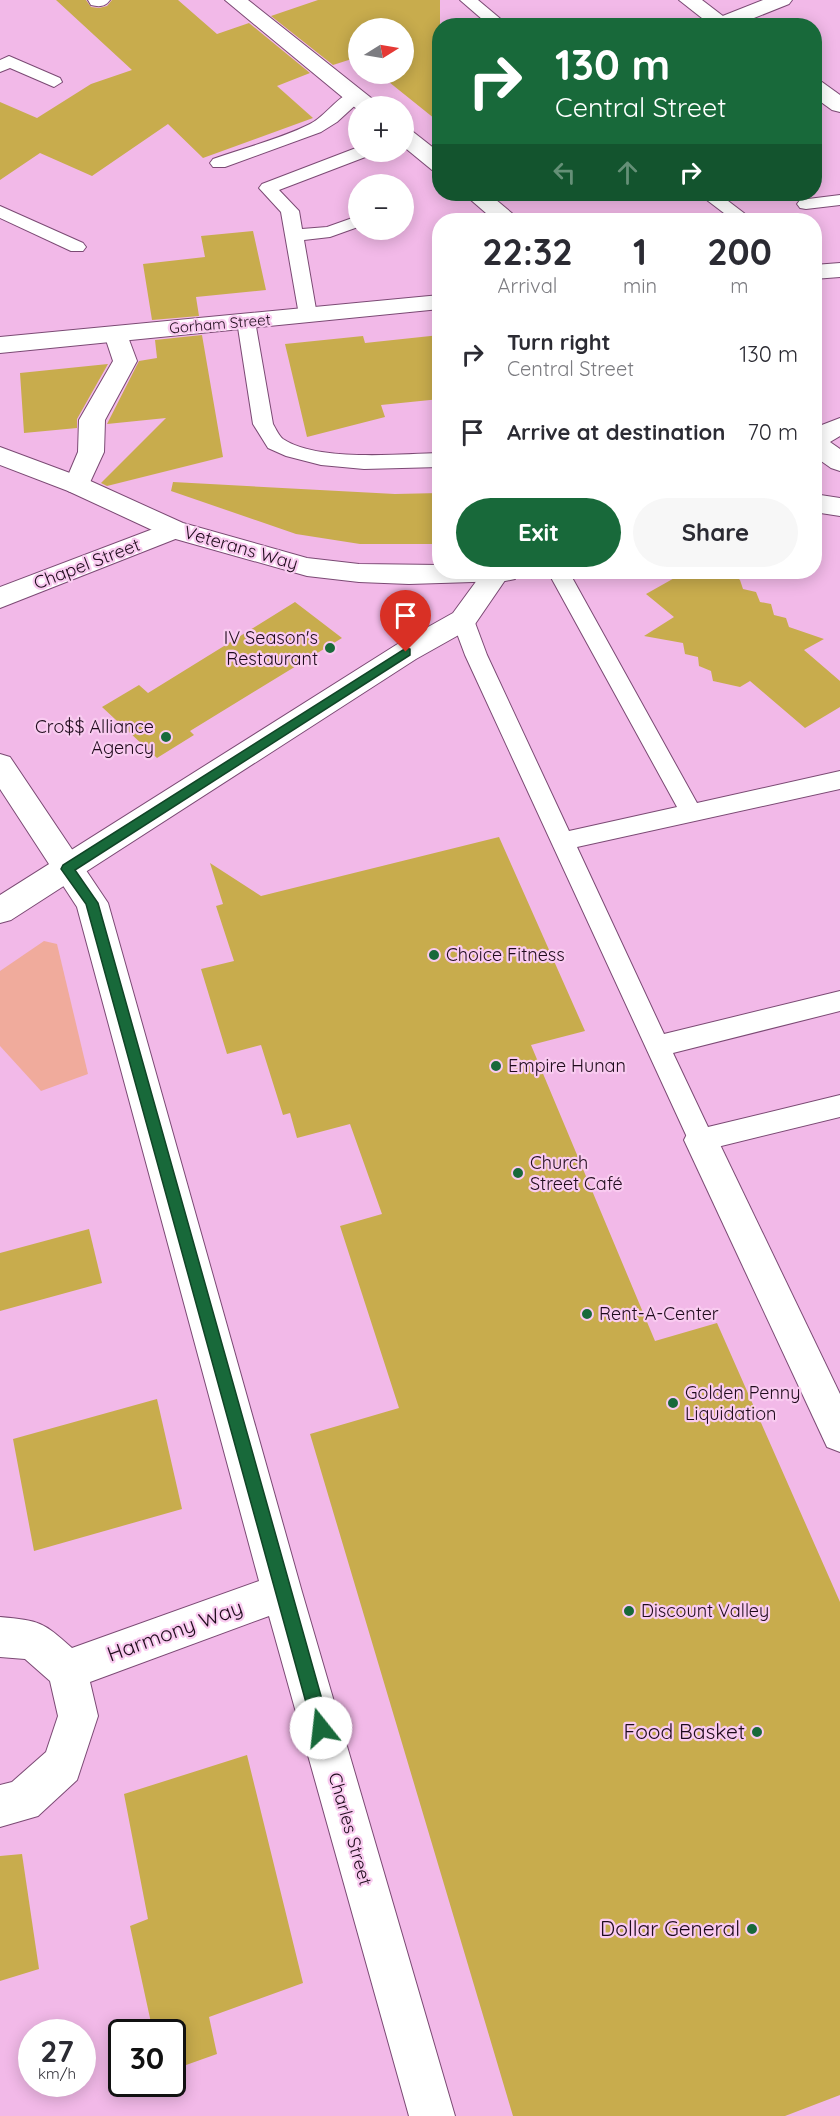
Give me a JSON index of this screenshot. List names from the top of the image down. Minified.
{"streets":{"street":["Gorham Street","Veterans Way","Chapel Street","Harmony Way","Charles Street"]},"crossings":[["Veterans Way","Chapel Street"],["Harmony Way","Charles Street"]],"places":["IV Season's Restaurant","Cro$$ Alliance Agency","Choice Fitness","Empire Hunan","Church Street Café","Rent-A-Center","Golden Penny Liquidation","Discount Valley","Food Basket","Dollar General"],"north":"right","page":{"map_buttons":["+","−"],"turn":["130 m","Central Street"],"eta":["22:32","Arrival","1","min","200","m"],"list":[{"name":"Turn right","note":"Central Street","value":"130 m"},{"name":"Arrive at destination","value":"70 m"}],"buttons":["Exit","Share"],"speed":"27 km/h","limit":"30"}}
